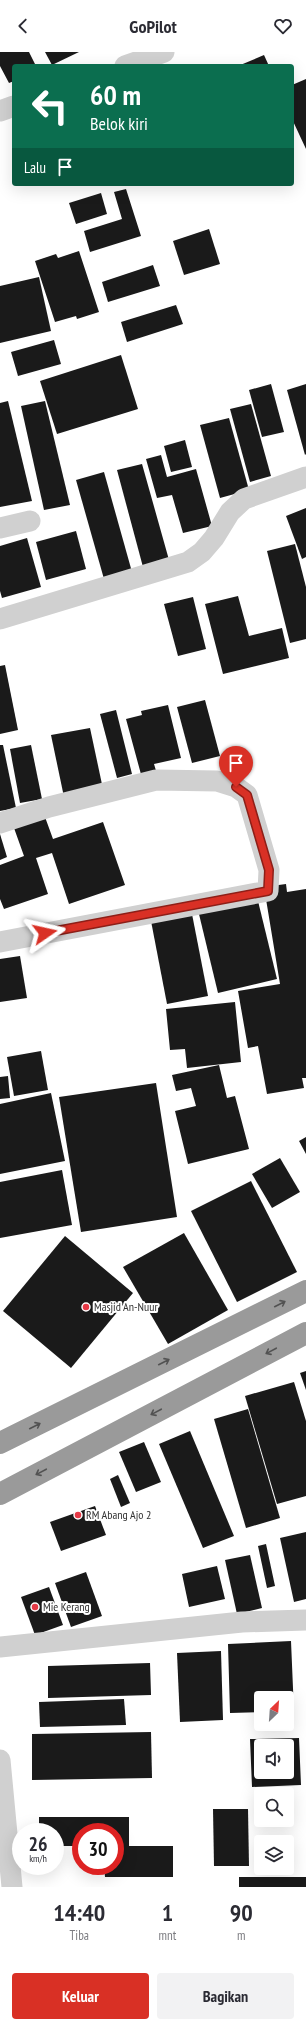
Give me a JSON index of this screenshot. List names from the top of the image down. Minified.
{"places":["Masjid An-Nuur","RM Abang Ajo 2","Mie Kerang"],"north":"top right","page":{"header":"GoPilot","turn":["60 m","Belok kiri"],"then":"Lalu","speed":"26 km/h","limit":"30","eta":["14:40","Tiba","1","mnt","90","m"],"buttons":["Keluar","Bagikan"]}}
